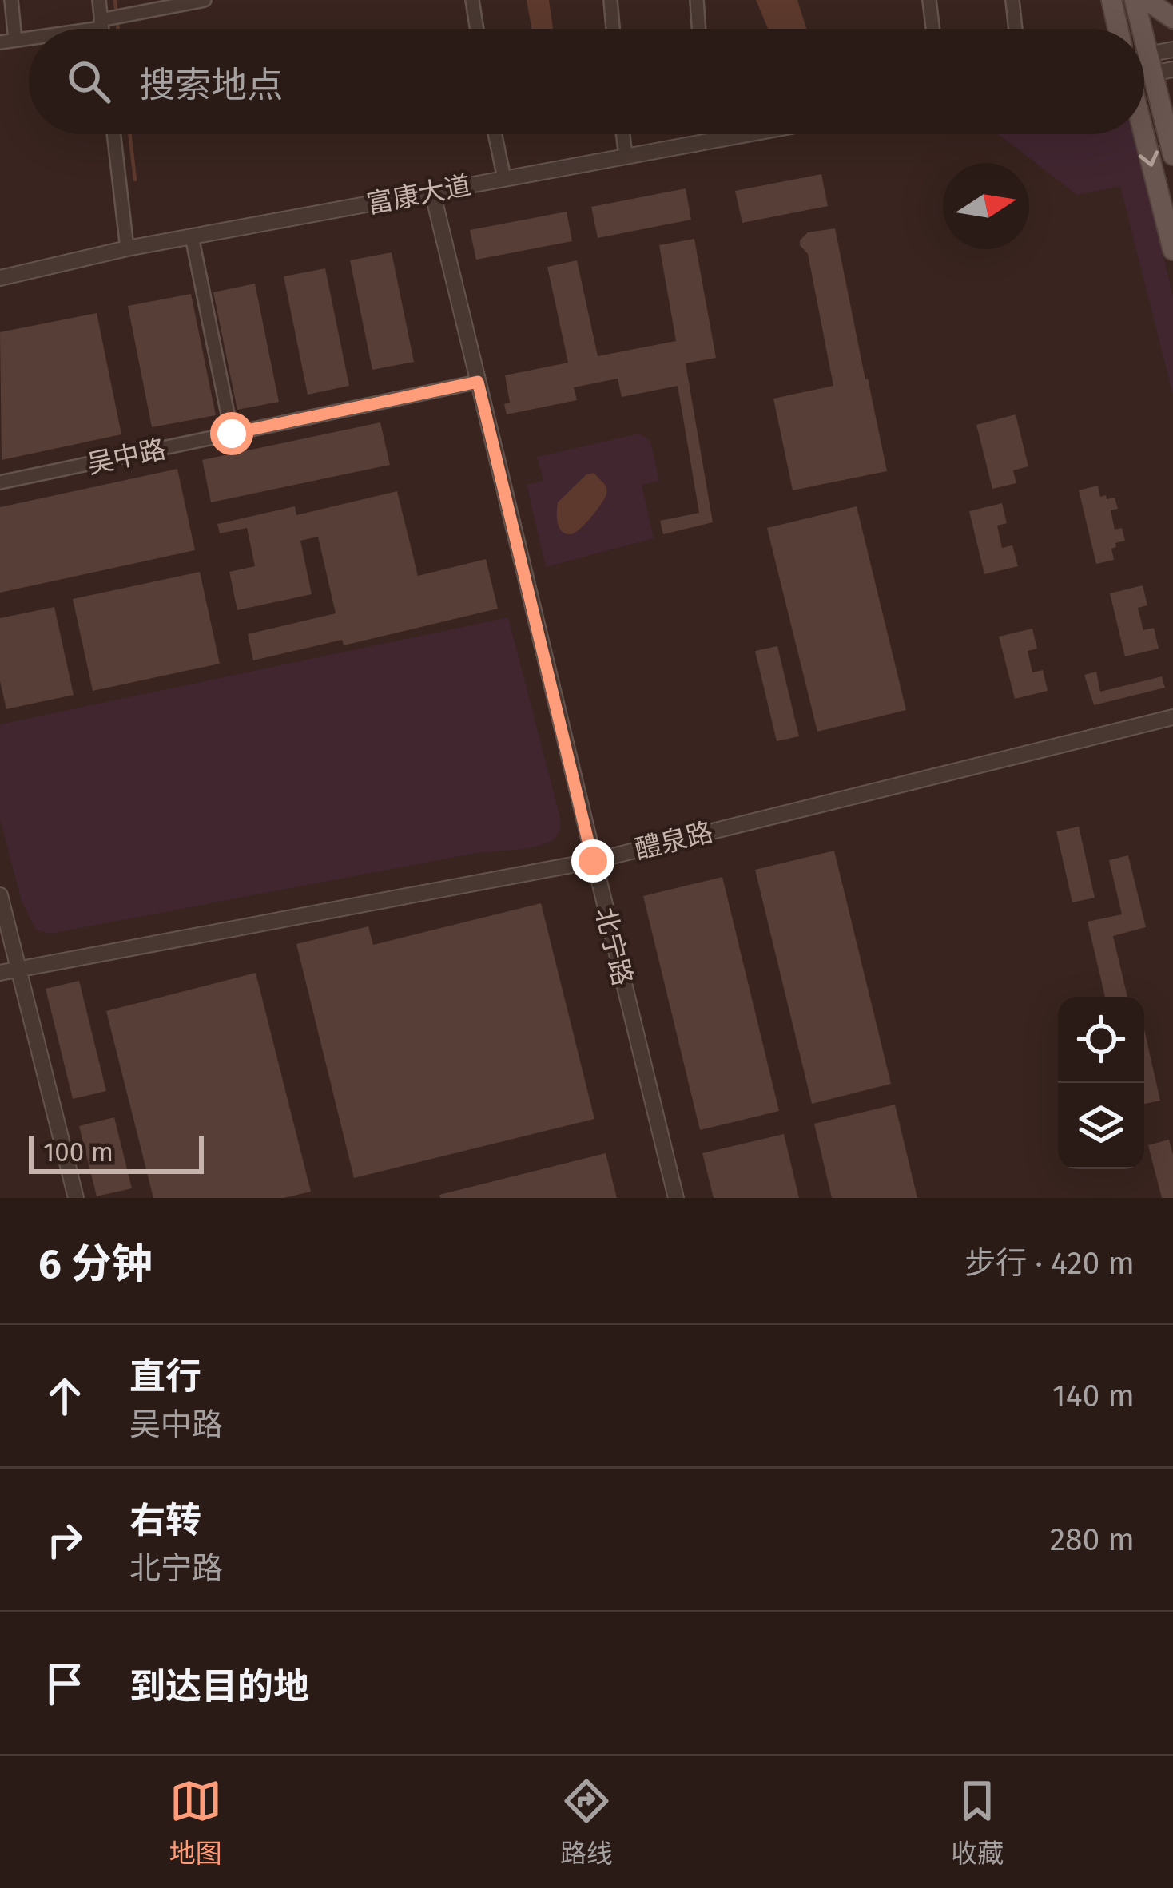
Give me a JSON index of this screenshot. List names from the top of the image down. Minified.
{"streets":{"street":["富康大道","吴中路","醴泉路","北宁路"]},"crossings":[["富康大道","北宁路"],["吴中路","北宁路"],["醴泉路","北宁路"]],"scale_bar":"100 m","north":"right","page":{"search":"搜索地点","scale":"100 m","heading":["6 分钟","步行 · 420 m"],"list":[["直行","吴中路","140 m"],["右转","北宁路","280 m"],"到达目的地"],"nav":["地图","路线","收藏"]}}
